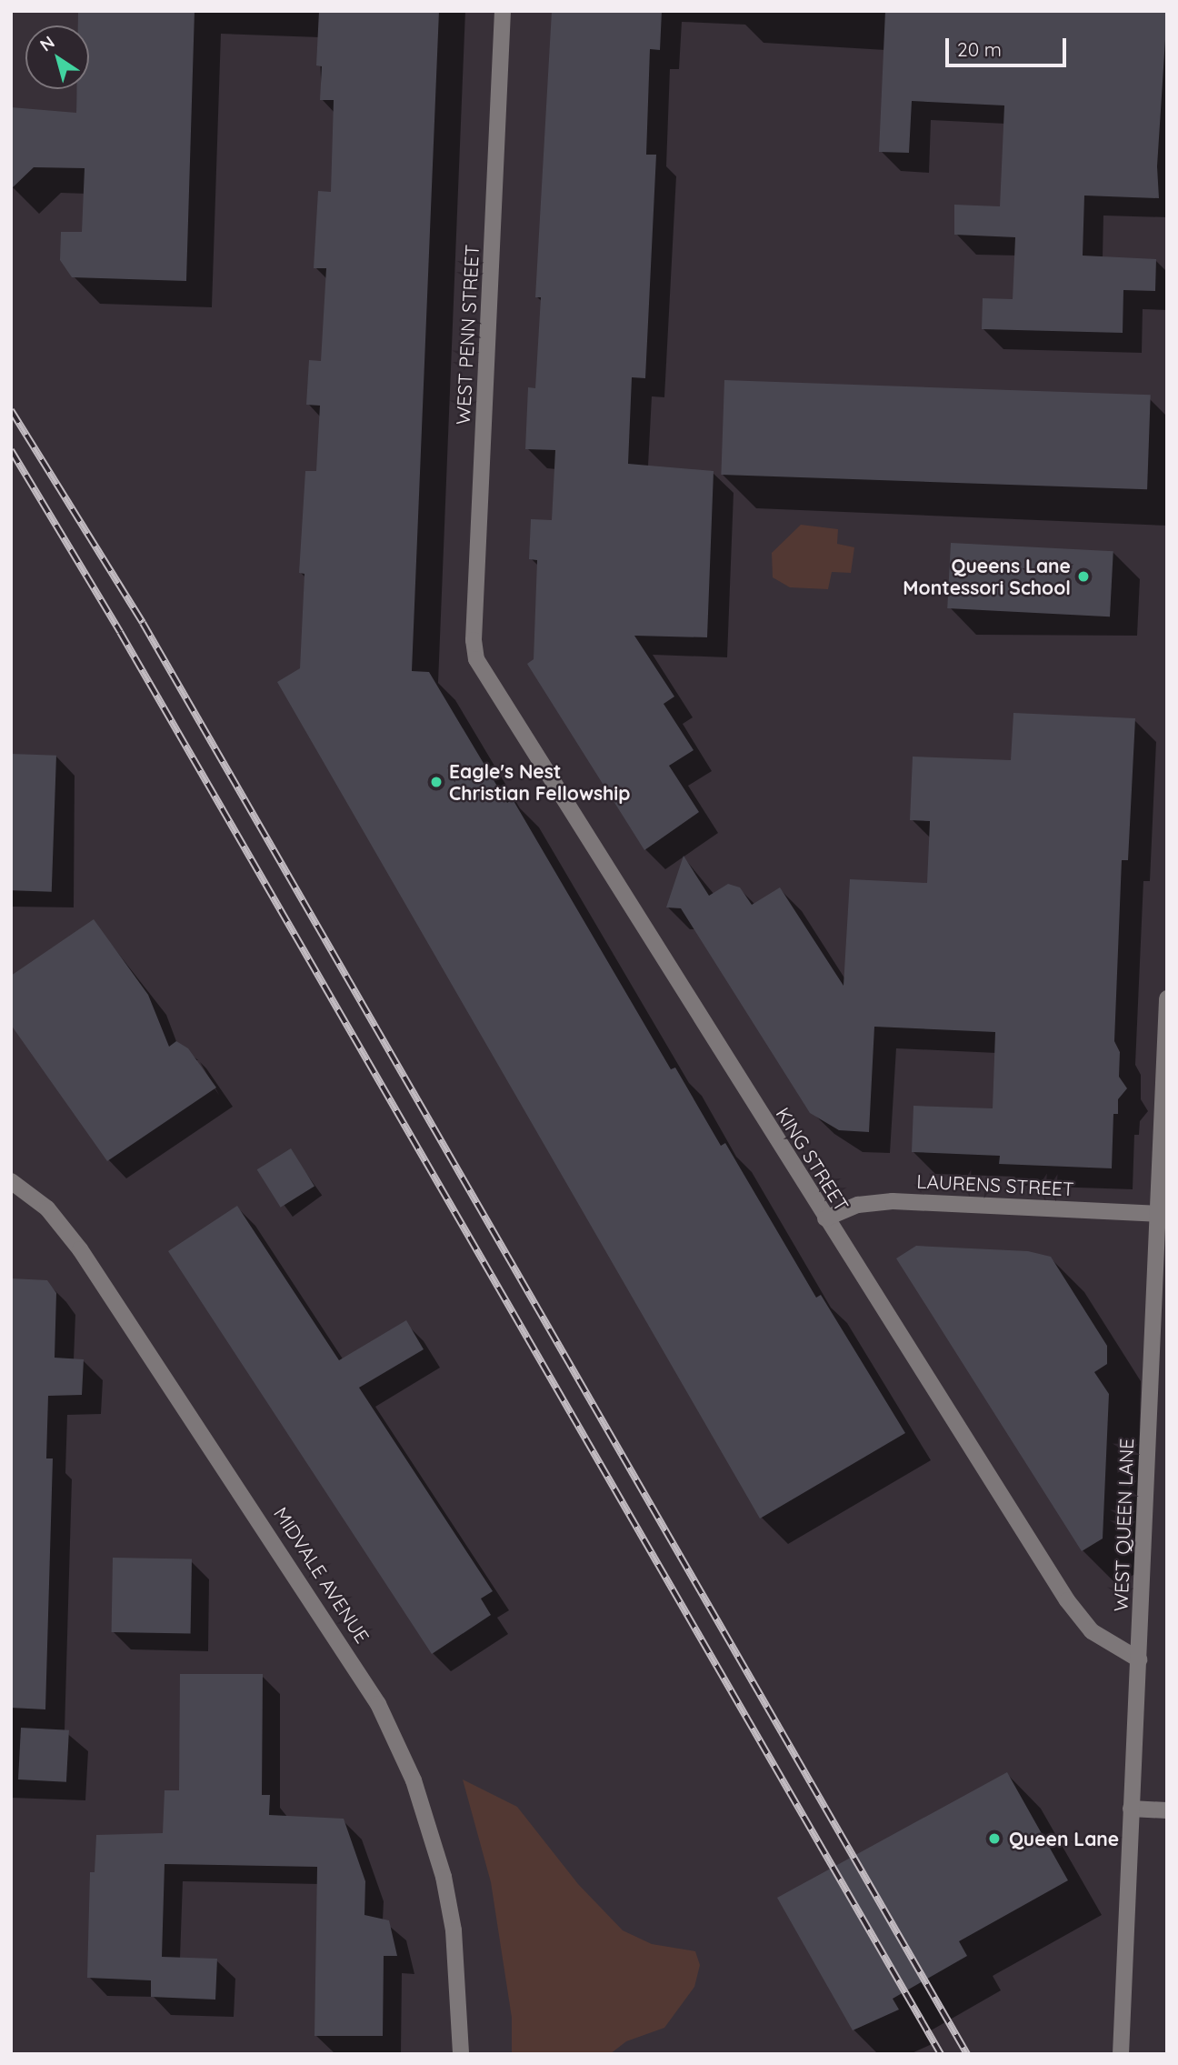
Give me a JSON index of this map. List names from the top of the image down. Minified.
{"streets":{"street":["WEST PENN STREET","KING STREET","LAURENS STREET","WEST QUEEN LANE","MIDVALE AVENUE"]},"crossings":[["WEST PENN STREET","KING STREET"],["KING STREET","LAURENS STREET"],["KING STREET","WEST QUEEN LANE"],["LAURENS STREET","WEST QUEEN LANE"]],"places":["Queens Lane Montessori School","Eagle's Nest Christian Fellowship","Queen Lane"],"scale_bar":"20 m","north":"top left"}
